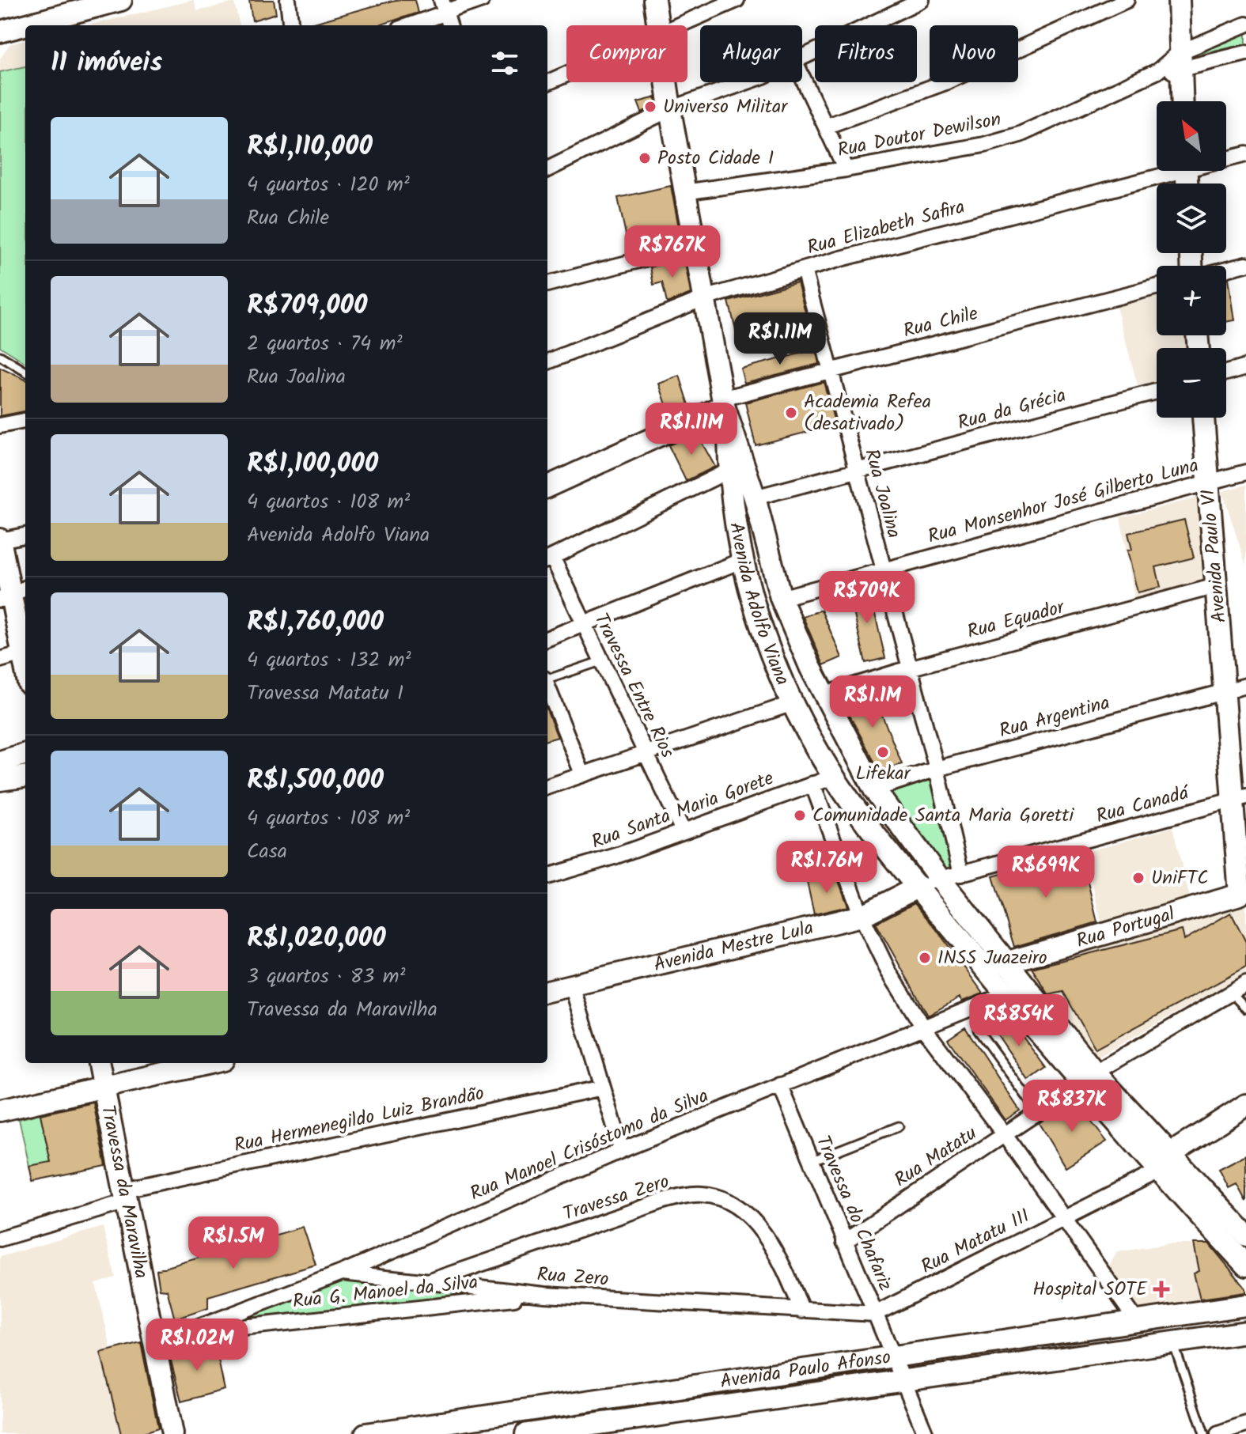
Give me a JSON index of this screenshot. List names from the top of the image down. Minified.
{"streets":{"street":["Rua Doutor Dewilson","Rua Elizabeth Safira","Rua Chile","Rua da Grécia","Rua Joalina","Rua Monsenhor José Gilberto Luna","Avenida Paulo VI","Avenida Adolfo Viana","Rua Equador","Travessa Entre Rios","Rua Argentina","Rua Canadá","Rua Santa Maria Gorete","Rua Portugal","Avenida Mestre Lula","Rua Hermenegildo Luiz Brandão","Rua Manoel Crisóstomo da Silva","Rua Matatu","Travessa da Maravilha","Travessa Zero","Travessa do Chafariz","Rua Matatu III","Rua Zero","Rua G. Manoel da Silva","Avenida Paulo Afonso"]},"crossings":[["Rua Doutor Dewilson","Avenida Adolfo Viana"],["Rua Elizabeth Safira","Rua Joalina"],["Rua Elizabeth Safira","Avenida Adolfo Viana"],["Rua Chile","Rua Joalina"],["Rua Chile","Avenida Adolfo Viana"],["Rua da Grécia","Rua Joalina"],["Rua da Grécia","Avenida Adolfo Viana"],["Rua Joalina","Rua Monsenhor José Gilberto Luna"],["Rua Joalina","Rua Equador"],["Rua Joalina","Rua Argentina"],["Rua Joalina","Rua Canadá"],["Rua Monsenhor José Gilberto Luna","Avenida Paulo VI"],["Rua Monsenhor José Gilberto Luna","Avenida Adolfo Viana"],["Avenida Paulo VI","Rua Equador"],["Avenida Paulo VI","Rua Argentina"],["Avenida Paulo VI","Rua Canadá"],["Avenida Paulo VI","Rua Portugal"],["Avenida Adolfo Viana","Rua Equador"],["Avenida Adolfo Viana","Rua Argentina"],["Avenida Adolfo Viana","Rua Canadá"],["Avenida Adolfo Viana","Rua Santa Maria Gorete"],["Avenida Adolfo Viana","Rua Portugal"],["Avenida Adolfo Viana","Avenida Mestre Lula"],["Avenida Adolfo Viana","Rua Manoel Crisóstomo da Silva"],["Avenida Adolfo Viana","Rua Matatu"],["Avenida Adolfo Viana","Rua Matatu III"],["Travessa Entre Rios","Rua Santa Maria Gorete"],["Rua Canadá","Avenida Mestre Lula"],["Rua Hermenegildo Luiz Brandão","Travessa da Maravilha"],["Rua Manoel Crisóstomo da Silva","Travessa do Chafariz"],["Rua Manoel Crisóstomo da Silva","Rua Zero"],["Rua Manoel Crisóstomo da Silva","Rua G. Manoel da Silva"],["Rua Matatu","Travessa do Chafariz"],["Travessa da Maravilha","Rua G. Manoel da Silva"],["Travessa Zero","Rua Matatu III"],["Travessa Zero","Rua Zero"],["Travessa do Chafariz","Rua Matatu III"],["Travessa do Chafariz","Avenida Paulo Afonso"],["Rua Matatu III","Rua Zero"],["Rua Zero","Rua G. Manoel da Silva"]],"places":{"other":["Universo Militar","Posto Cidade I","Academia Refea (desativado)","Lifekar","Comunidade Santa Maria Goretti","UniFTC","INSS Juazeiro"],"health":["Hospital SOTE"]},"north":"top left","page":{"chip":["Comprar","Alugar","Filtros","Novo"],"heading":"11 imóveis","map_buttons":["+","−"],"list":[{"name":"R$1,110,000","note":"4 quartos · 120 m² · Rua Chile"},{"name":"R$709,000","note":"2 quartos · 74 m² · Rua Joalina"},{"name":"R$1,100,000","note":"4 quartos · 108 m² · Avenida Adolfo Viana"},{"name":"R$1,760,000","note":"4 quartos · 132 m² · Travessa Matatu I"},{"name":"R$1,500,000","note":"4 quartos · 108 m² · Casa"},{"name":"R$1,020,000","note":"3 quartos · 83 m² · Travessa da Maravilha"}],"price":["R$767K","R$1.11M","R$1.11M","R$709K","R$1.1M","R$1.76M","R$699K","R$854K","R$837K","R$1.5M","R$1.02M"]}}
